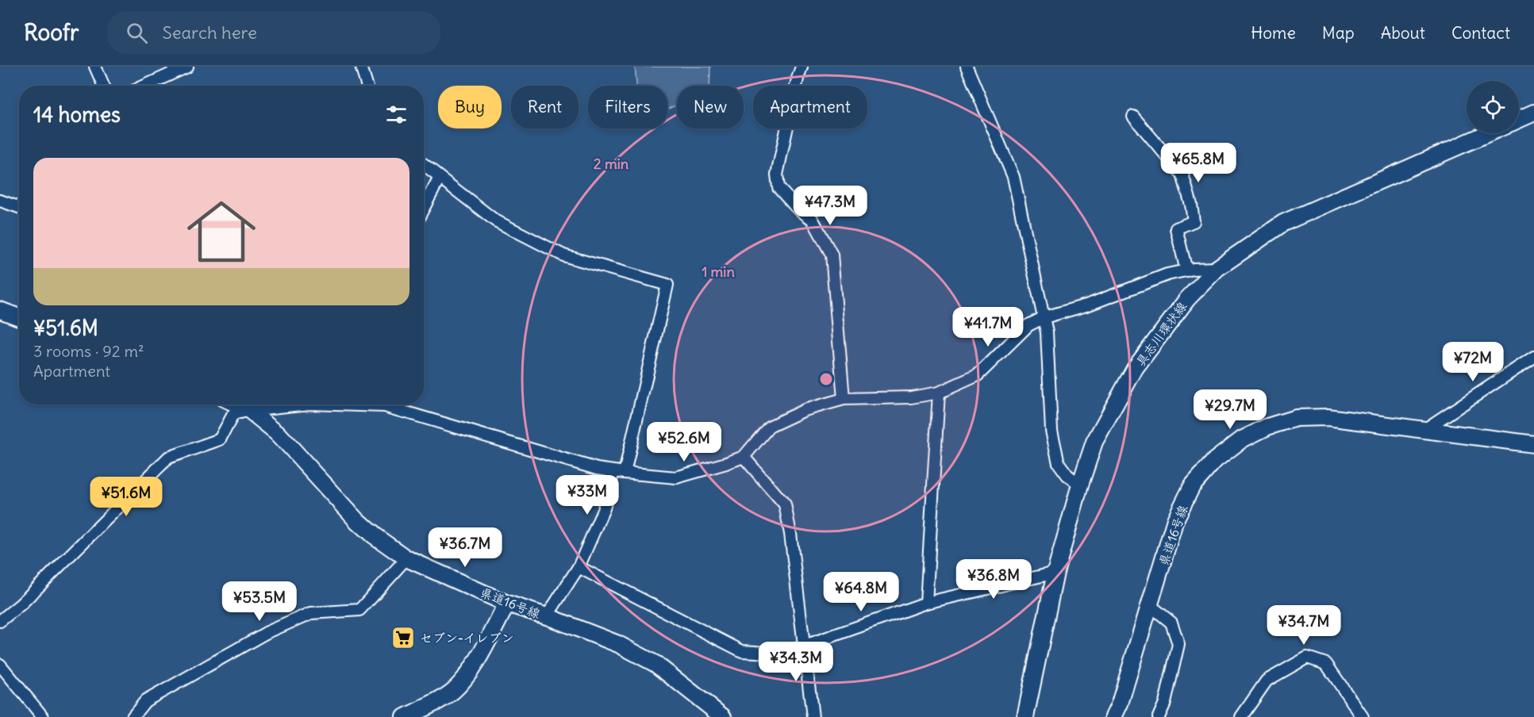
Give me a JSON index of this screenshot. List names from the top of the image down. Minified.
{"streets":{"main road":["具志川環状線","県道16号線"]},"places":{"supermarket":["セブン-イレブン"]},"page":{"header":"Roofr","search":"Search here","nav":["Home","Map","About","Contact"],"chip":["Buy","Rent","Filters","New","Apartment"],"heading":"14 homes","price":["¥65.8M","¥47.3M","¥41.7M","¥72M","¥29.7M","¥52.6M","¥33M","¥51.6M","¥36.7M","¥36.8M","¥64.8M","¥53.5M","¥34.7M","¥34.3M"],"list":[{"name":"¥51.6M","note":"3 rooms · 92 m² · Apartment"}]},"rings":["2 min","1 min"]}
